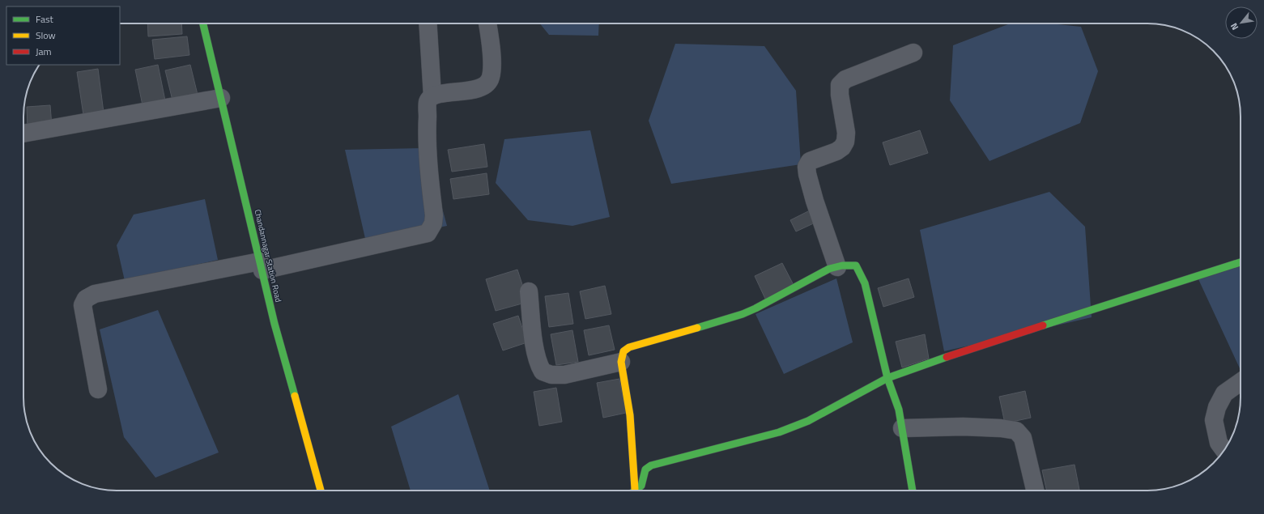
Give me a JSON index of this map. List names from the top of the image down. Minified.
{"streets":{"street":["Chandannagar Station Road"]},"legend":["Fast","Slow","Jam"],"north":"bottom left"}
